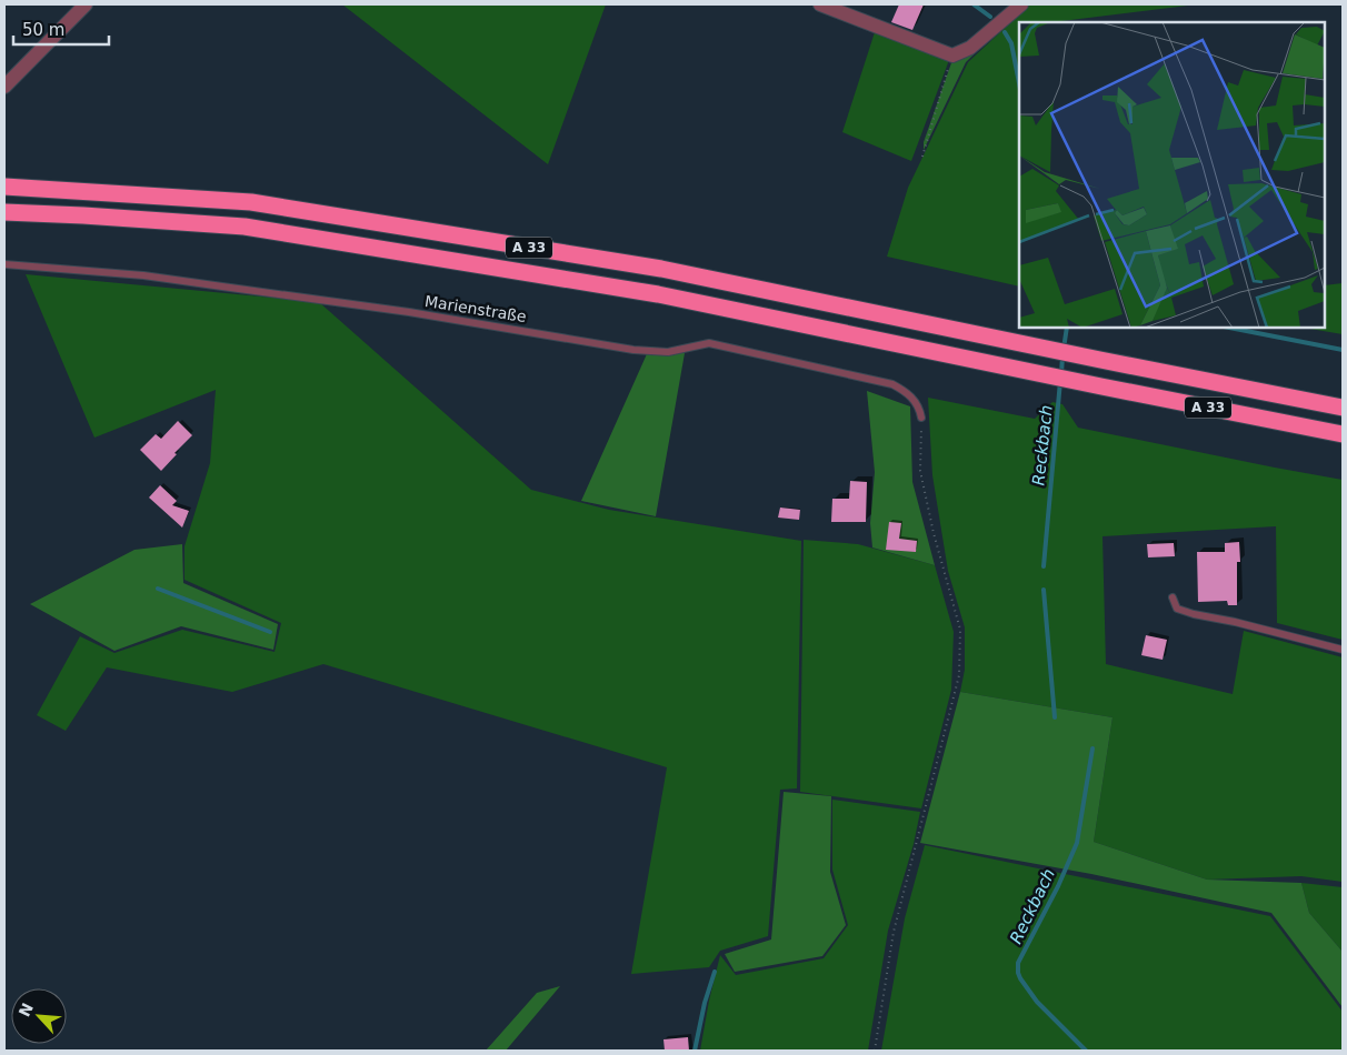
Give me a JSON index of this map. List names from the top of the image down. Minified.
{"streets":{"highway":["A 33"],"lane":["Marienstraße"]},"water":["Reckbach"],"scale_bar":"50 m","north":"top left"}
